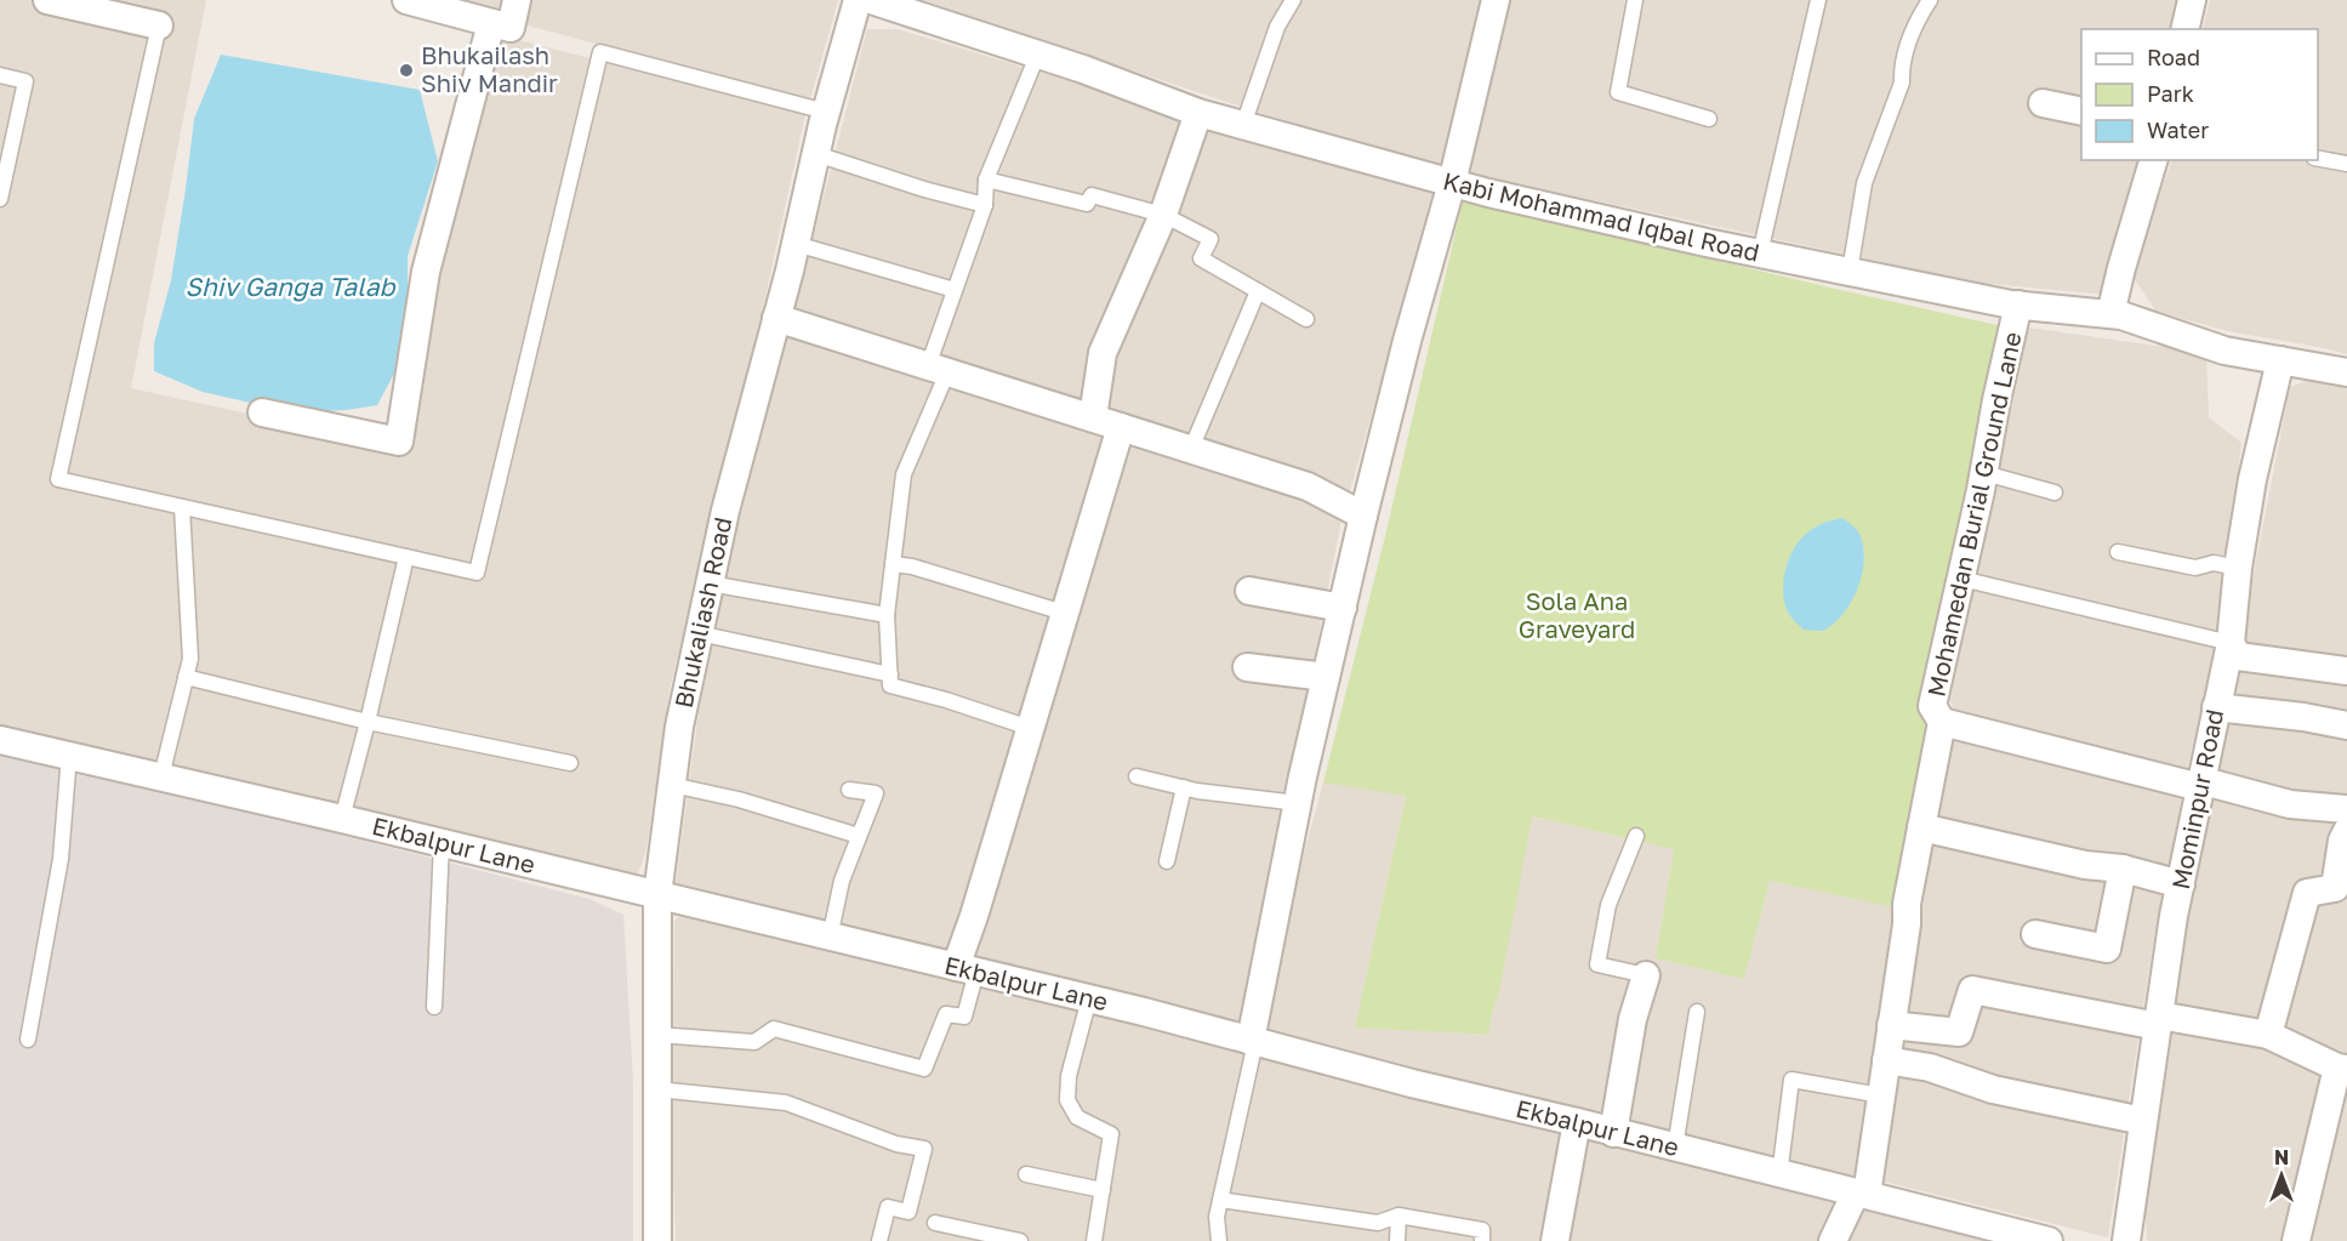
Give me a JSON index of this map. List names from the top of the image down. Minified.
{"streets":{"street":["Kabi Mohammad Iqbal Road","Mohamedan Burial Ground Lane","Bhukaliash Road","Mominpur Road","Ekbalpur Lane"]},"crossings":[["Kabi Mohammad Iqbal Road","Mohamedan Burial Ground Lane"],["Kabi Mohammad Iqbal Road","Mominpur Road"],["Mohamedan Burial Ground Lane","Ekbalpur Lane"],["Bhukaliash Road","Ekbalpur Lane"]],"water":["Shiv Ganga Talab"],"parks":["Sola Ana Graveyard"],"places":["Bhukailash Shiv Mandir"],"legend":["Road","Park","Water"],"north":"top"}
